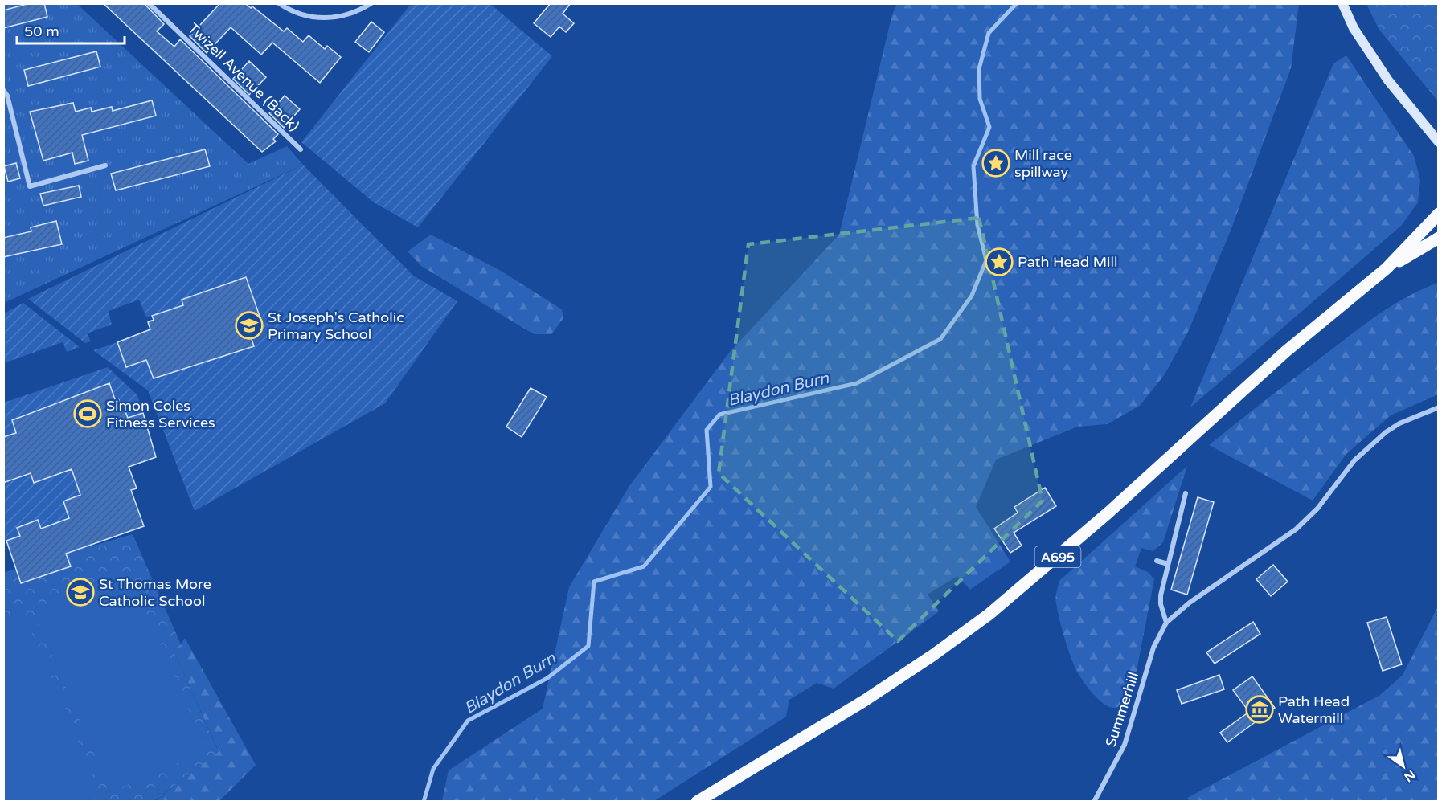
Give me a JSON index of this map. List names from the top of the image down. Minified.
{"streets":{"main road":["A695"],"street":["Twizell Avenue (Back)","Summerhill"]},"water":["Blaydon Burn"],"places":{"place":["Mill race spillway","Path Head Mill"],"school or university":["St Joseph's Catholic Primary School","St Thomas More Catholic School"],"sports":["Simon Coles Fitness Services"],"museum":["Path Head Watermill"]},"scale_bar":"50 m","north":"bottom right"}
